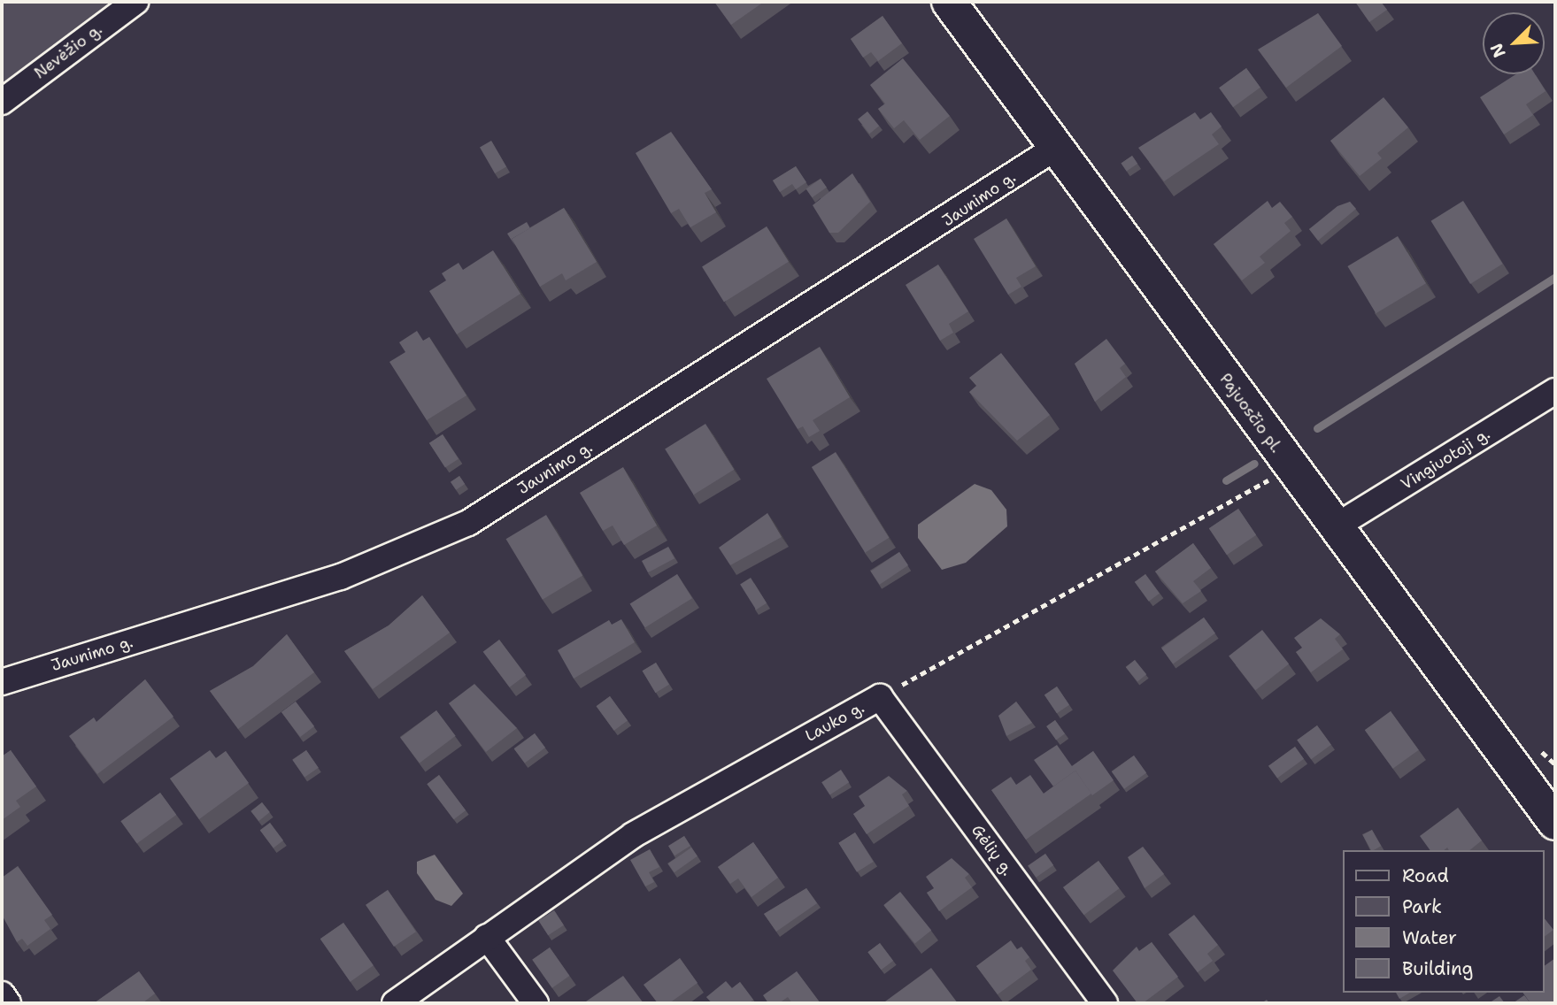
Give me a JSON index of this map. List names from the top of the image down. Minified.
{"streets":{"main road":["Pajuosčio pl."],"street":["Nevėžio g.","Jaunimo g.","Vingiuotoji g.","Lauko g.","Gėlių g."]},"crossings":[["Jaunimo g.","Pajuosčio pl."],["Pajuosčio pl.","Vingiuotoji g."],["Pajuosčio pl.","Lauko g."],["Lauko g.","Gėlių g."]],"legend":["Road","Park","Water","Building"],"north":"bottom left"}
